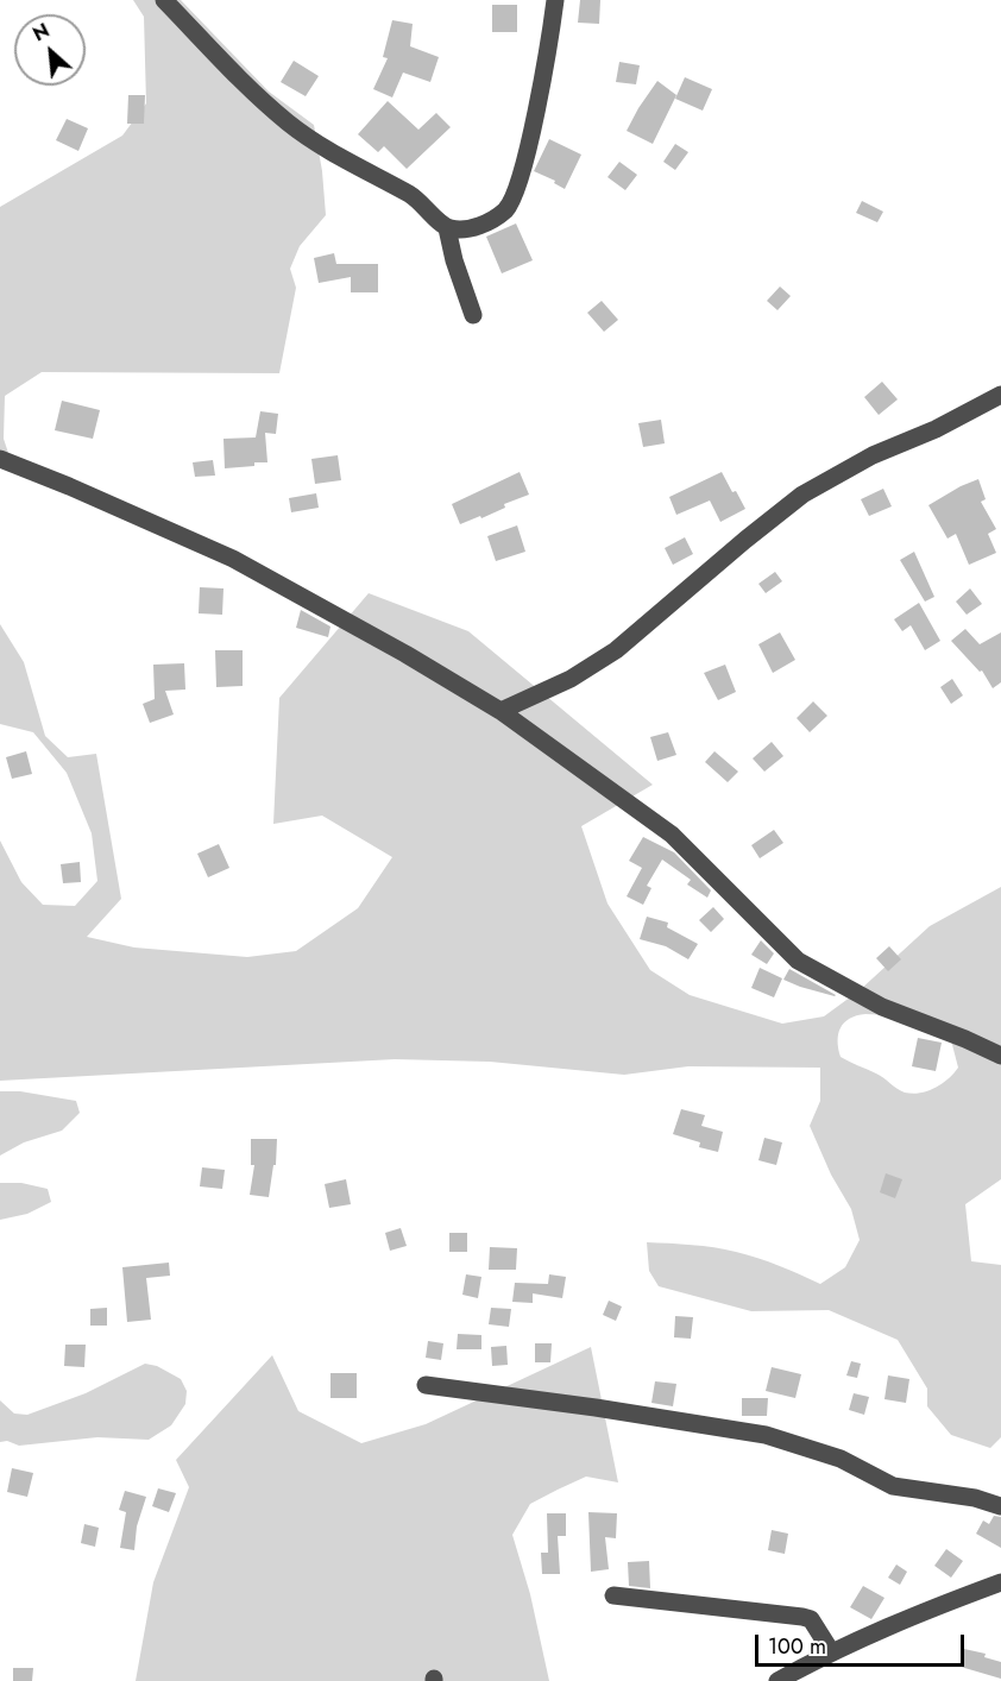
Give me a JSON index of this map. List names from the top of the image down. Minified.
{"scale_bar":"100 m","north":"top left"}
